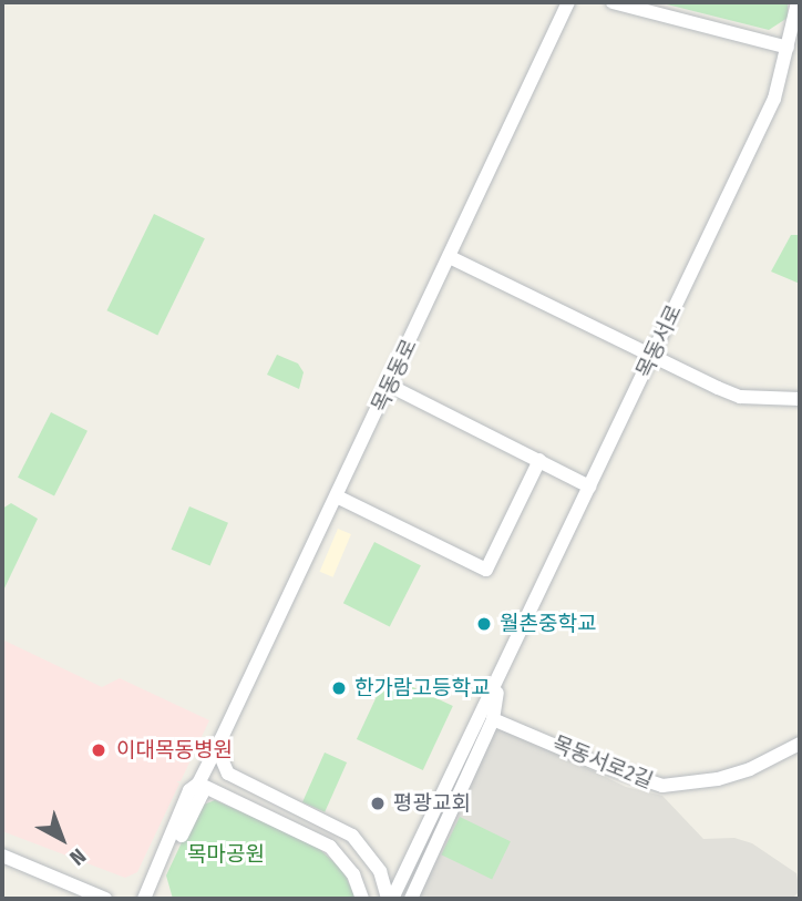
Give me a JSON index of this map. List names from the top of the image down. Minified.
{"streets":{"main road":["목동서로","목동동로","목동서로2길"]},"crossings":[["목동서로","목동서로2길"]],"parks":["목마공원"],"places":["월촌중학교","한가람고등학교","이대목동병원","평광교회"],"north":"bottom right"}
